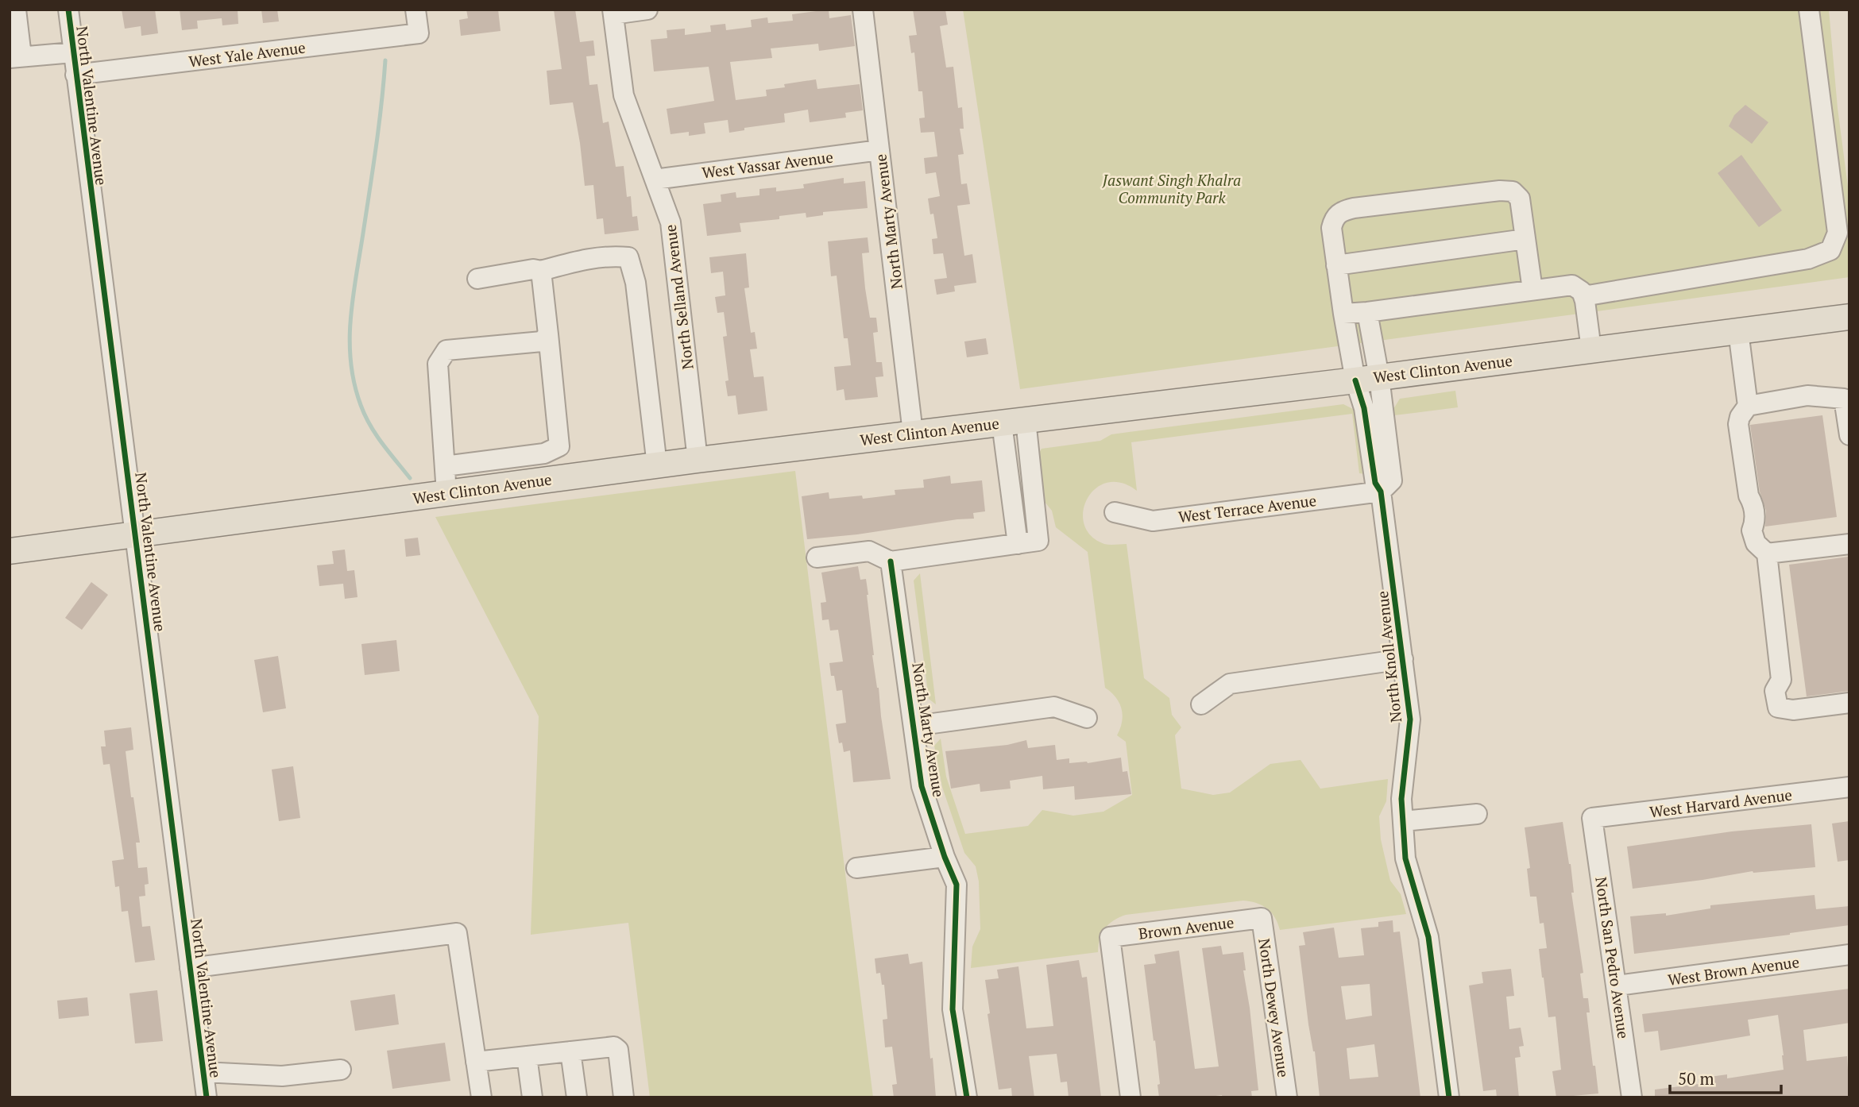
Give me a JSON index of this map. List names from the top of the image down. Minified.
{"streets":{"main road":["West Clinton Avenue"],"street":["West Yale Avenue","North Valentine Avenue","West Vassar Avenue","North Marty Avenue","North Selland Avenue","West Terrace Avenue","North Knoll Avenue","West Harvard Avenue","Brown Avenue","North San Pedro Avenue","West Brown Avenue","North Dewey Avenue"]},"crossings":[["West Yale Avenue","North Valentine Avenue"],["North Valentine Avenue","West Clinton Avenue"],["West Vassar Avenue","North Marty Avenue"],["West Vassar Avenue","North Selland Avenue"],["North Marty Avenue","West Clinton Avenue"],["North Selland Avenue","West Clinton Avenue"],["West Clinton Avenue","North Knoll Avenue"],["West Terrace Avenue","North Knoll Avenue"],["West Harvard Avenue","North San Pedro Avenue"],["Brown Avenue","North Dewey Avenue"],["North San Pedro Avenue","West Brown Avenue"]],"parks":["Jaswant Singh Khalra Community Park"],"scale_bar":"50 m"}
